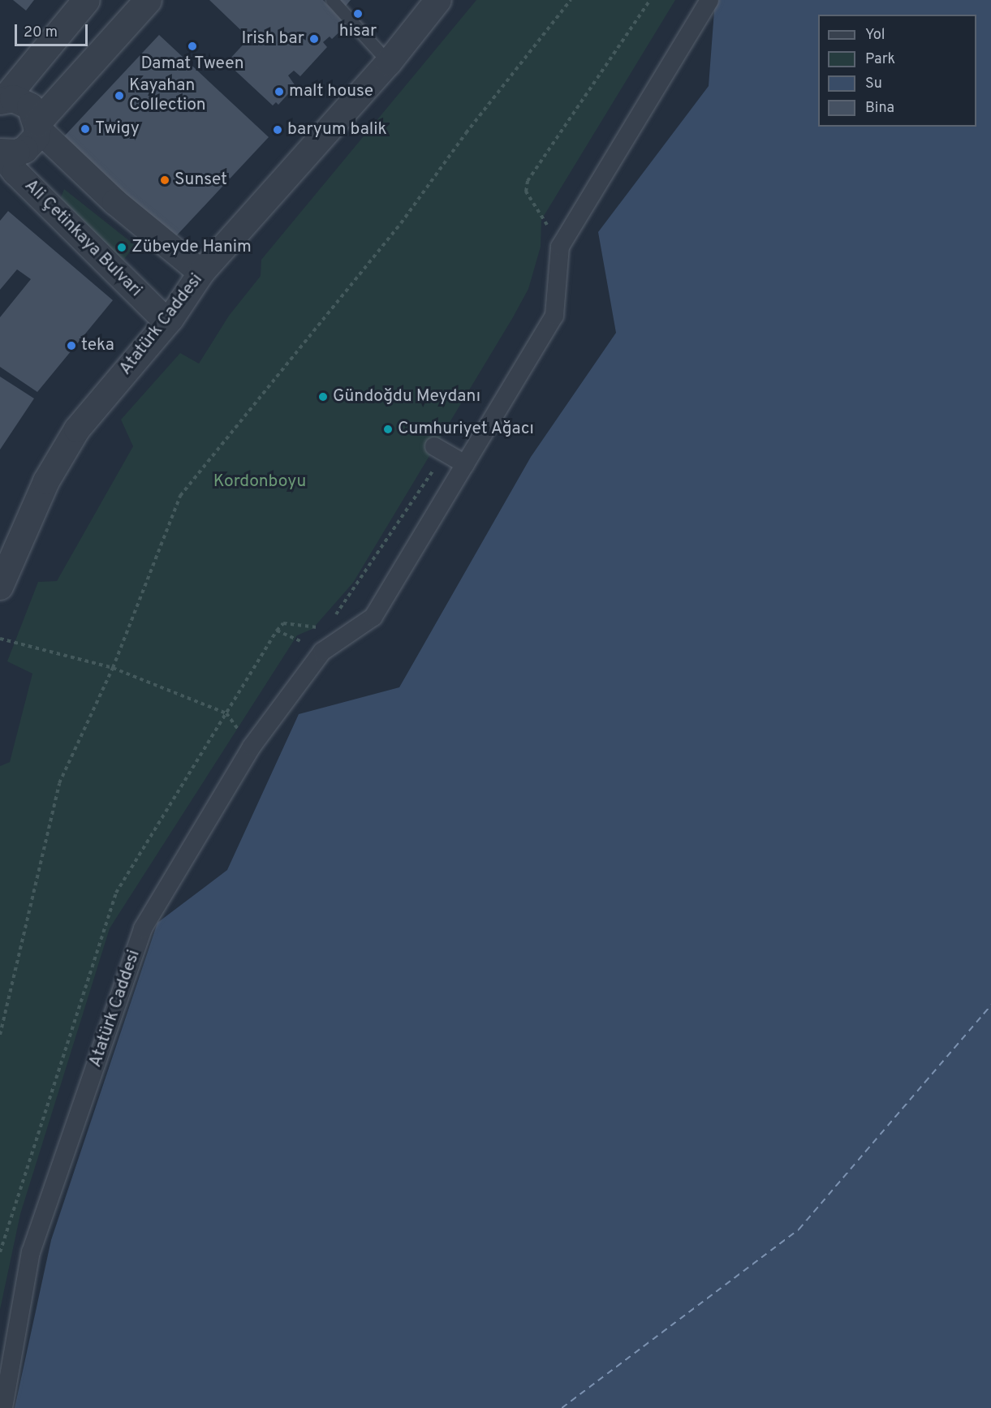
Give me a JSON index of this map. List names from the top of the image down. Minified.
{"streets":{"street":["Ali Çetinkaya Bulvari","Atatürk Caddesi"]},"crossings":[["Ali Çetinkaya Bulvari","Atatürk Caddesi"]],"parks":["Kordonboyu"],"places":["hisar","Irish bar","Damat Tween","malt house","Kayahan Collection","Twigy","baryum balik","Sunset","Zübeyde Hanim","teka","Gündoğdu Meydanı","Cumhuriyet Ağacı"],"legend":["Yol","Park","Su","Bina"],"scale_bar":"20 m"}
